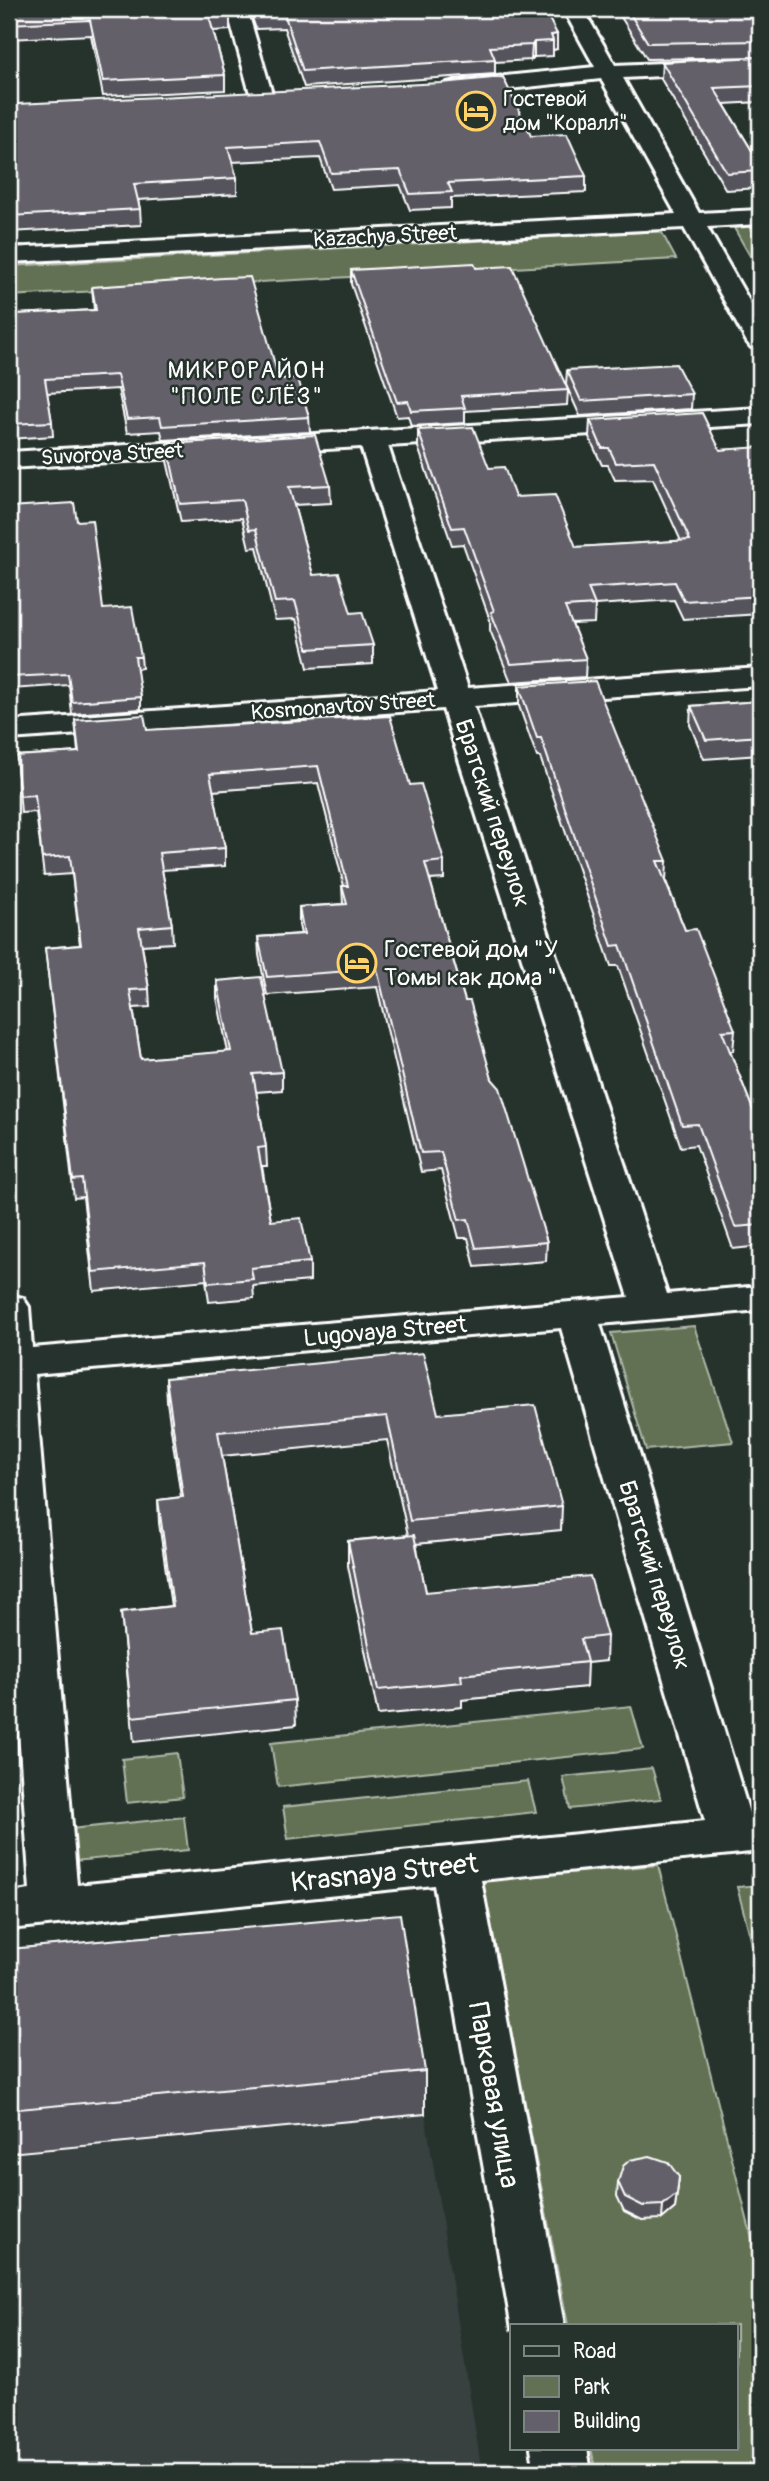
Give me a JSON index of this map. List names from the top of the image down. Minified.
{"streets":{"street":["Kazachya Street","Suvorova Street","Kosmonavtov Street","Братский переулок","Lugovaya Street","Krasnaya Street","Парковая улица"]},"crossings":[["Suvorova Street","Братский переулок"],["Kosmonavtov Street","Братский переулок"],["Братский переулок","Lugovaya Street"],["Братский переулок","Krasnaya Street"],["Krasnaya Street","Парковая улица"]],"districts":["МИКРОРАЙОН \"ПОЛЕ СЛЁЗ\""],"places":{"hotel":["Гостевой дом \"Коралл\"","Гостевой дом \"У Томы как дома \""]},"legend":["Road","Park","Building"]}
